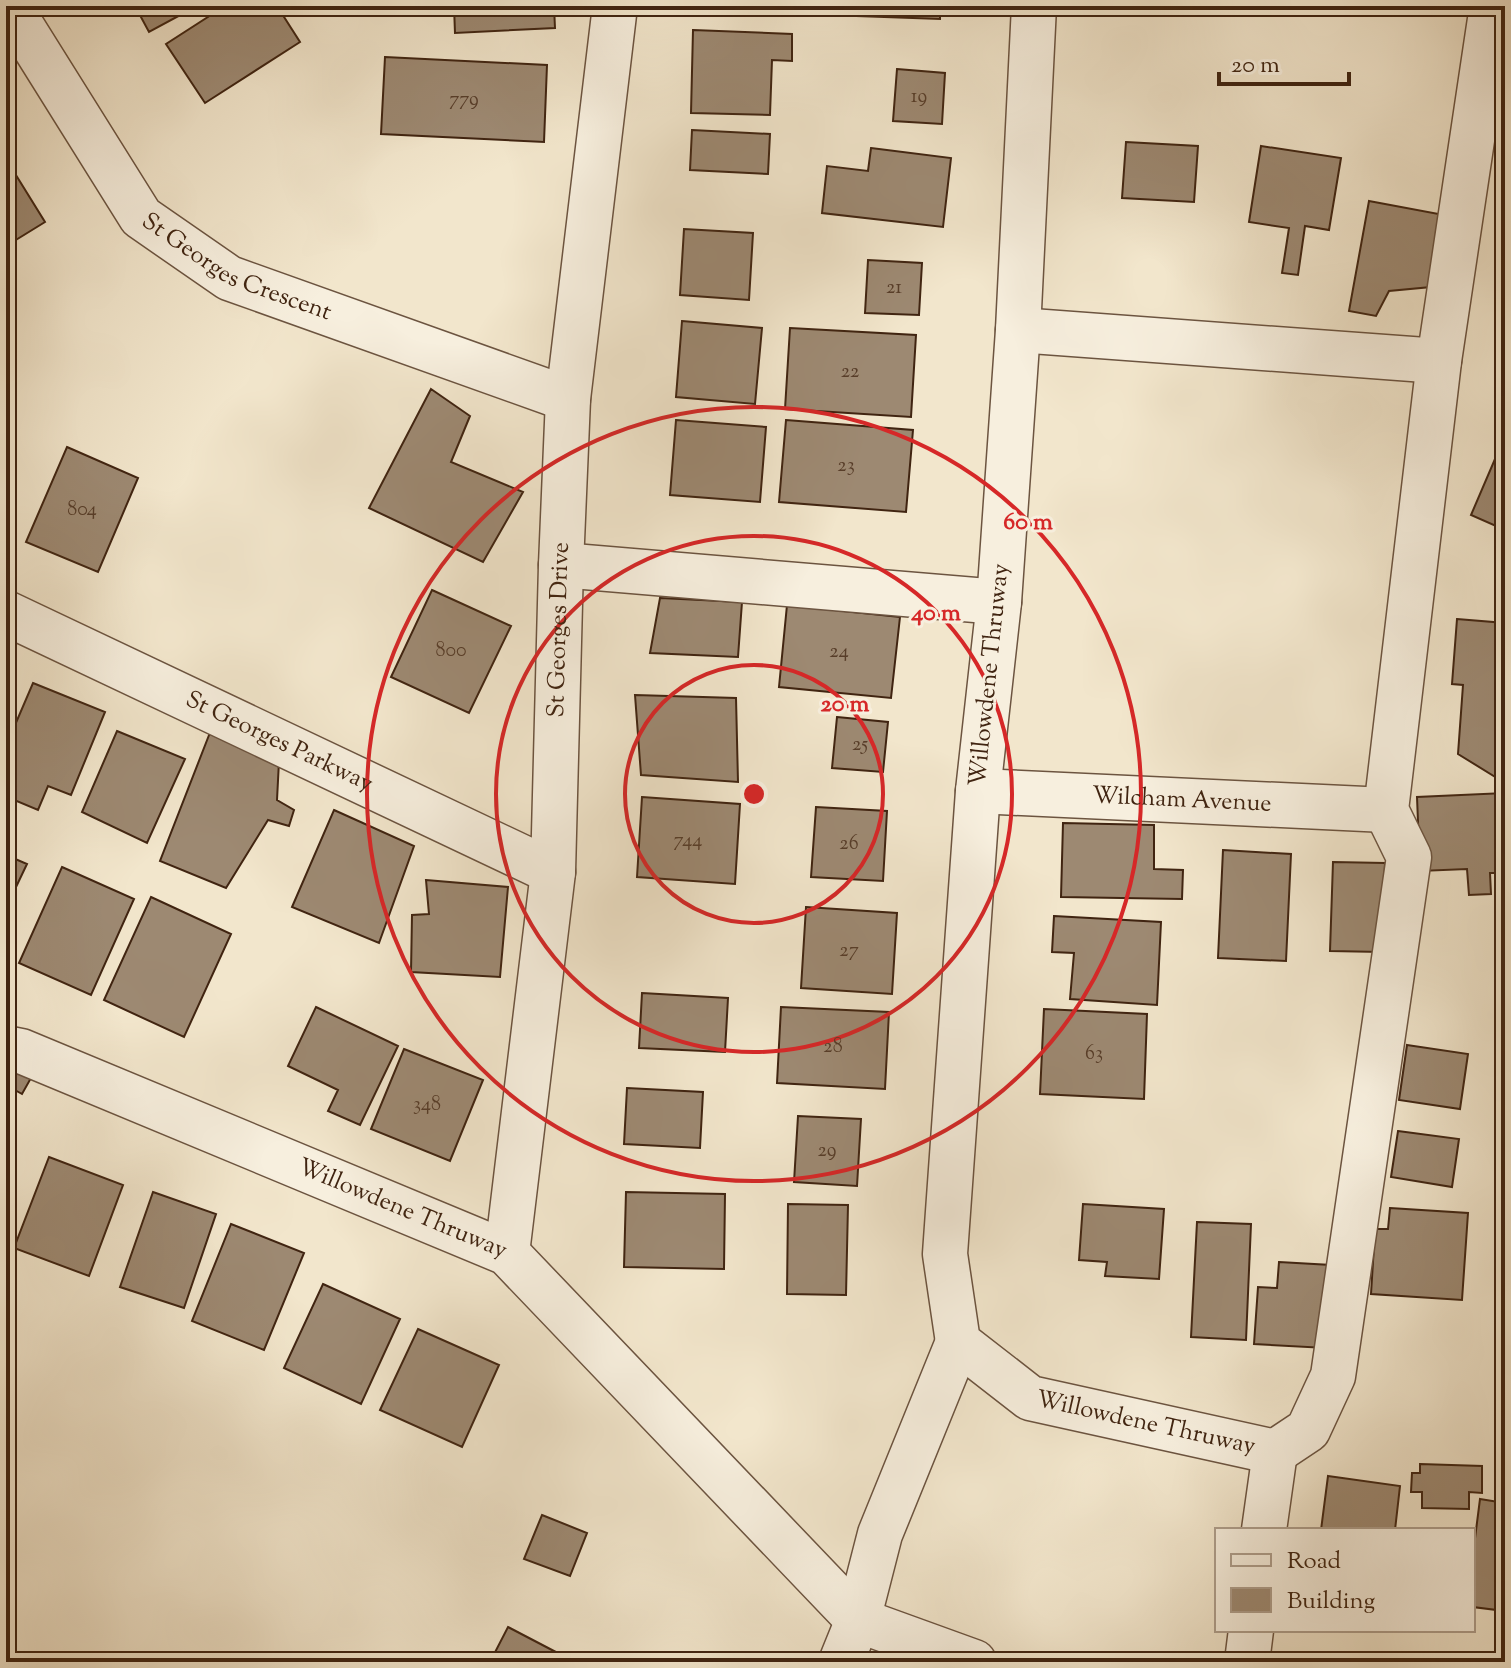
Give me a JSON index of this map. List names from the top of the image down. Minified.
{"streets":{"street":["St Georges Crescent","St Georges Drive","Willowdene Thruway","St Georges Parkway","Wilcham Avenue"]},"crossings":[["St Georges Crescent","St Georges Drive"],["St Georges Drive","Willowdene Thruway"],["St Georges Drive","St Georges Parkway"],["Willowdene Thruway","Wilcham Avenue"]],"house_numbers":["19","779","21","22","23","804","800","24","25","744","26","27","28","63","348","29"],"legend":["Road","Building"],"scale_bar":"20 m","rings":["60 m","40 m","20 m"]}
